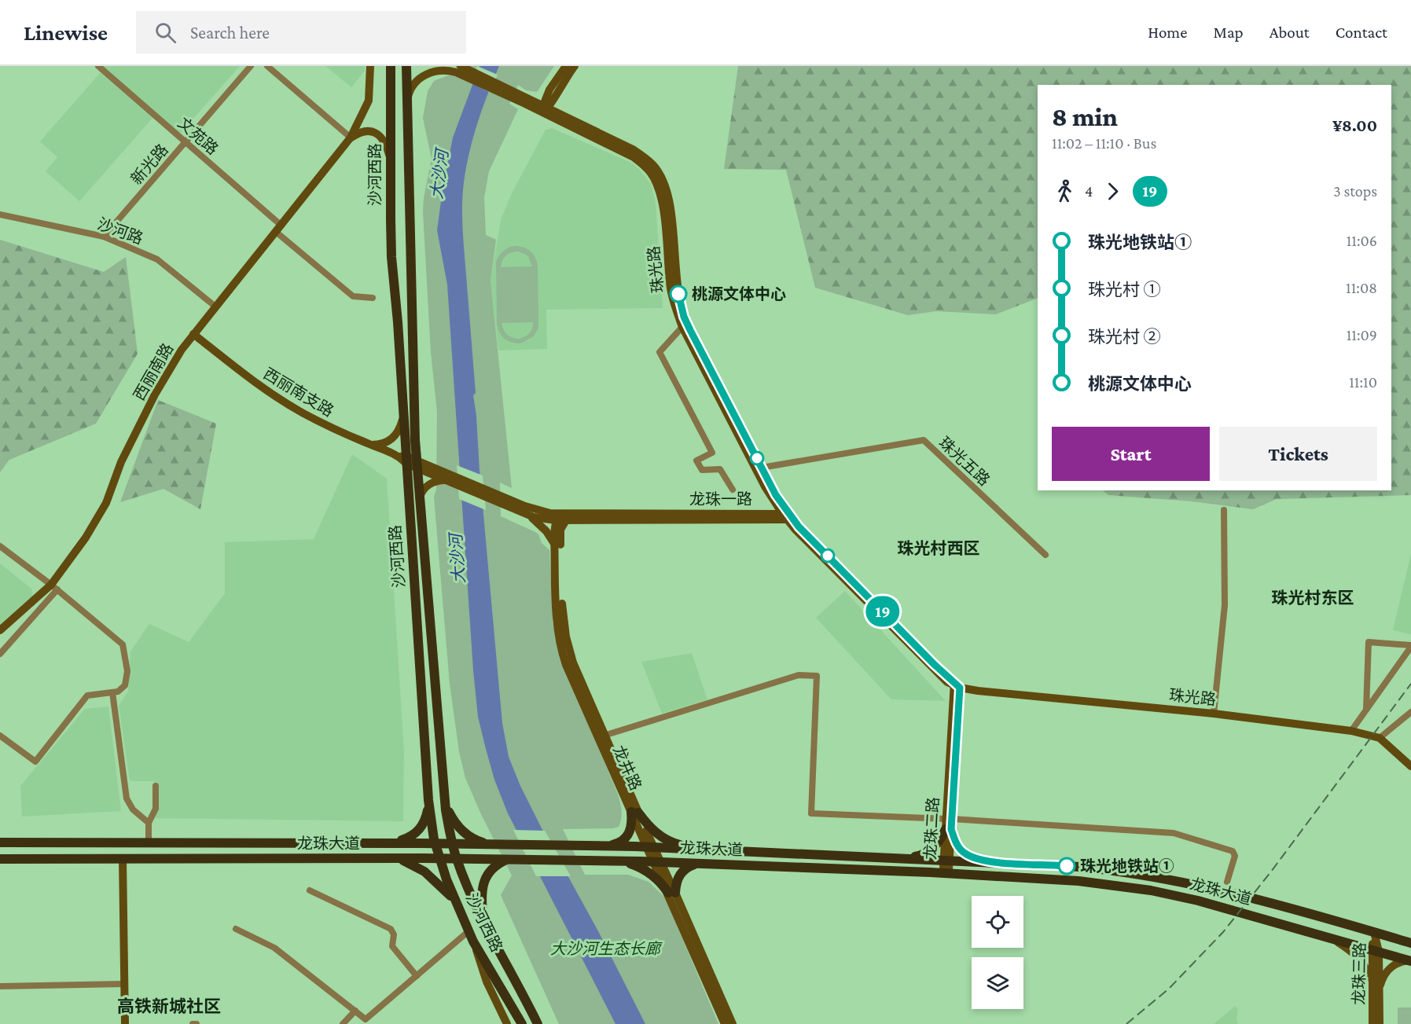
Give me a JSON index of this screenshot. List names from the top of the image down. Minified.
{"streets":{"main road":["沙河西路","龙珠大道"],"street":["文苑路","新光路","沙河路","珠光路","西丽南路","西丽南支路","珠光五路","龙珠一路","龙井路","龙珠二路","龙珠三路"]},"crossings":[["文苑路","新光路"],["文苑路","西丽南路"],["新光路","沙河路"],["沙河西路","珠光路"],["沙河西路","西丽南支路"],["沙河西路","龙珠一路"],["沙河西路","龙珠大道"],["沙河路","西丽南路"],["珠光路","珠光五路"],["珠光路","龙珠一路"],["珠光路","龙珠二路"],["西丽南路","西丽南支路"],["西丽南支路","龙珠一路"],["龙珠一路","龙井路"],["龙井路","龙珠大道"],["龙珠二路","龙珠大道"],["龙珠大道","龙珠三路"]],"districts":["珠光村西区","珠光村东区","高铁新城社区"],"water":["大沙河"],"parks":["大沙河生态长廊"],"places":["桃源文体中心","珠光地铁站①"],"lines":["bus line 19"],"page":{"header":"Linewise","search":"Search here","nav":["Home","Map","About","Contact"],"on_map":"19","heading":["8 min","11:02 – 11:10 · Bus","¥8.00"],"legs":["4","19","3 stops"],"list":[{"name":"珠光地铁站①","value":"11:06"},{"name":"珠光村 ①","value":"11:08"},{"name":"珠光村 ②","value":"11:09"},{"name":"桃源文体中心","value":"11:10"}],"buttons":["Start","Tickets"]}}
